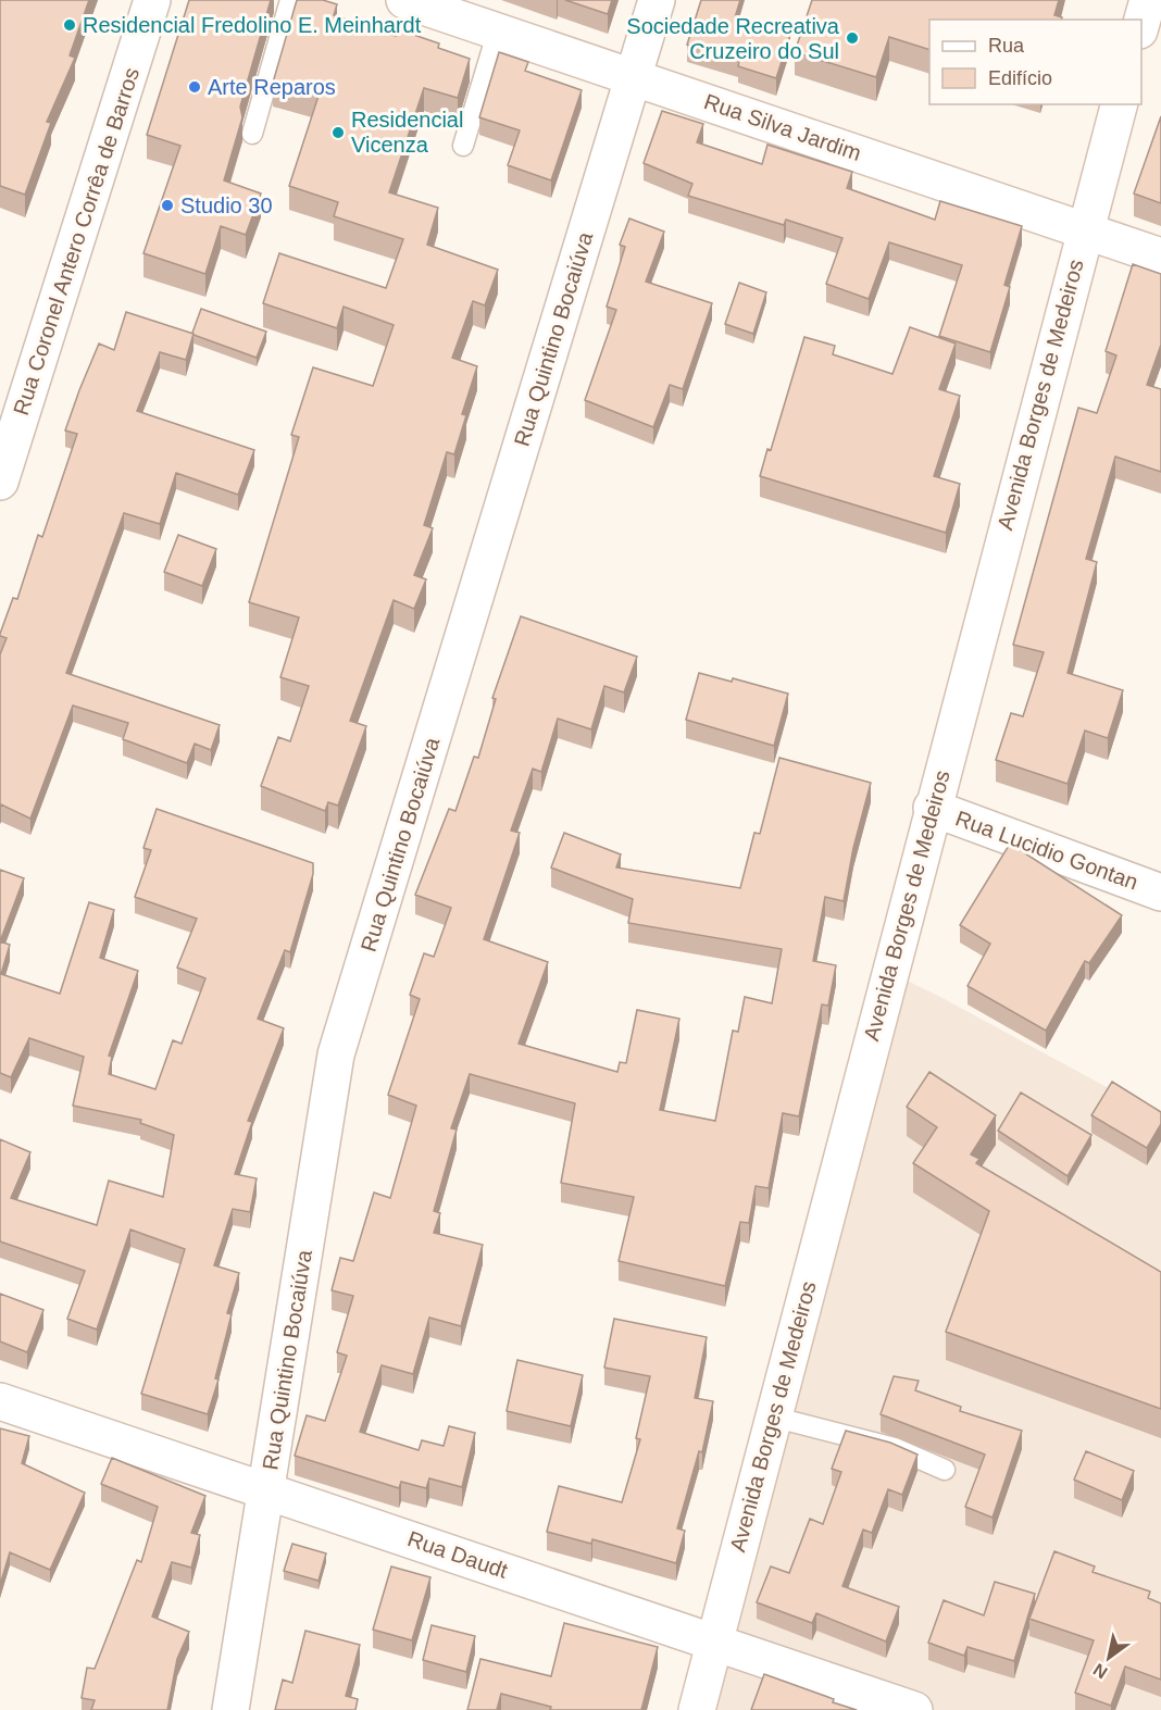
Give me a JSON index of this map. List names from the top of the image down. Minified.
{"streets":{"street":["Rua Silva Jardim","Rua Coronel Antero Corrêa de Barros","Rua Quintino Bocaiúva","Avenida Borges de Medeiros","Rua Lucidio Gontan","Rua Daudt"]},"crossings":[["Rua Silva Jardim","Rua Quintino Bocaiúva"],["Rua Silva Jardim","Avenida Borges de Medeiros"],["Rua Quintino Bocaiúva","Rua Daudt"],["Avenida Borges de Medeiros","Rua Lucidio Gontan"],["Avenida Borges de Medeiros","Rua Daudt"]],"places":["Residencial Fredolino E. Meinhardt","Sociedade Recreativa Cruzeiro do Sul","Arte Reparos","Residencial Vicenza","Studio 30"],"legend":["Rua","Edifício"],"north":"bottom left"}
